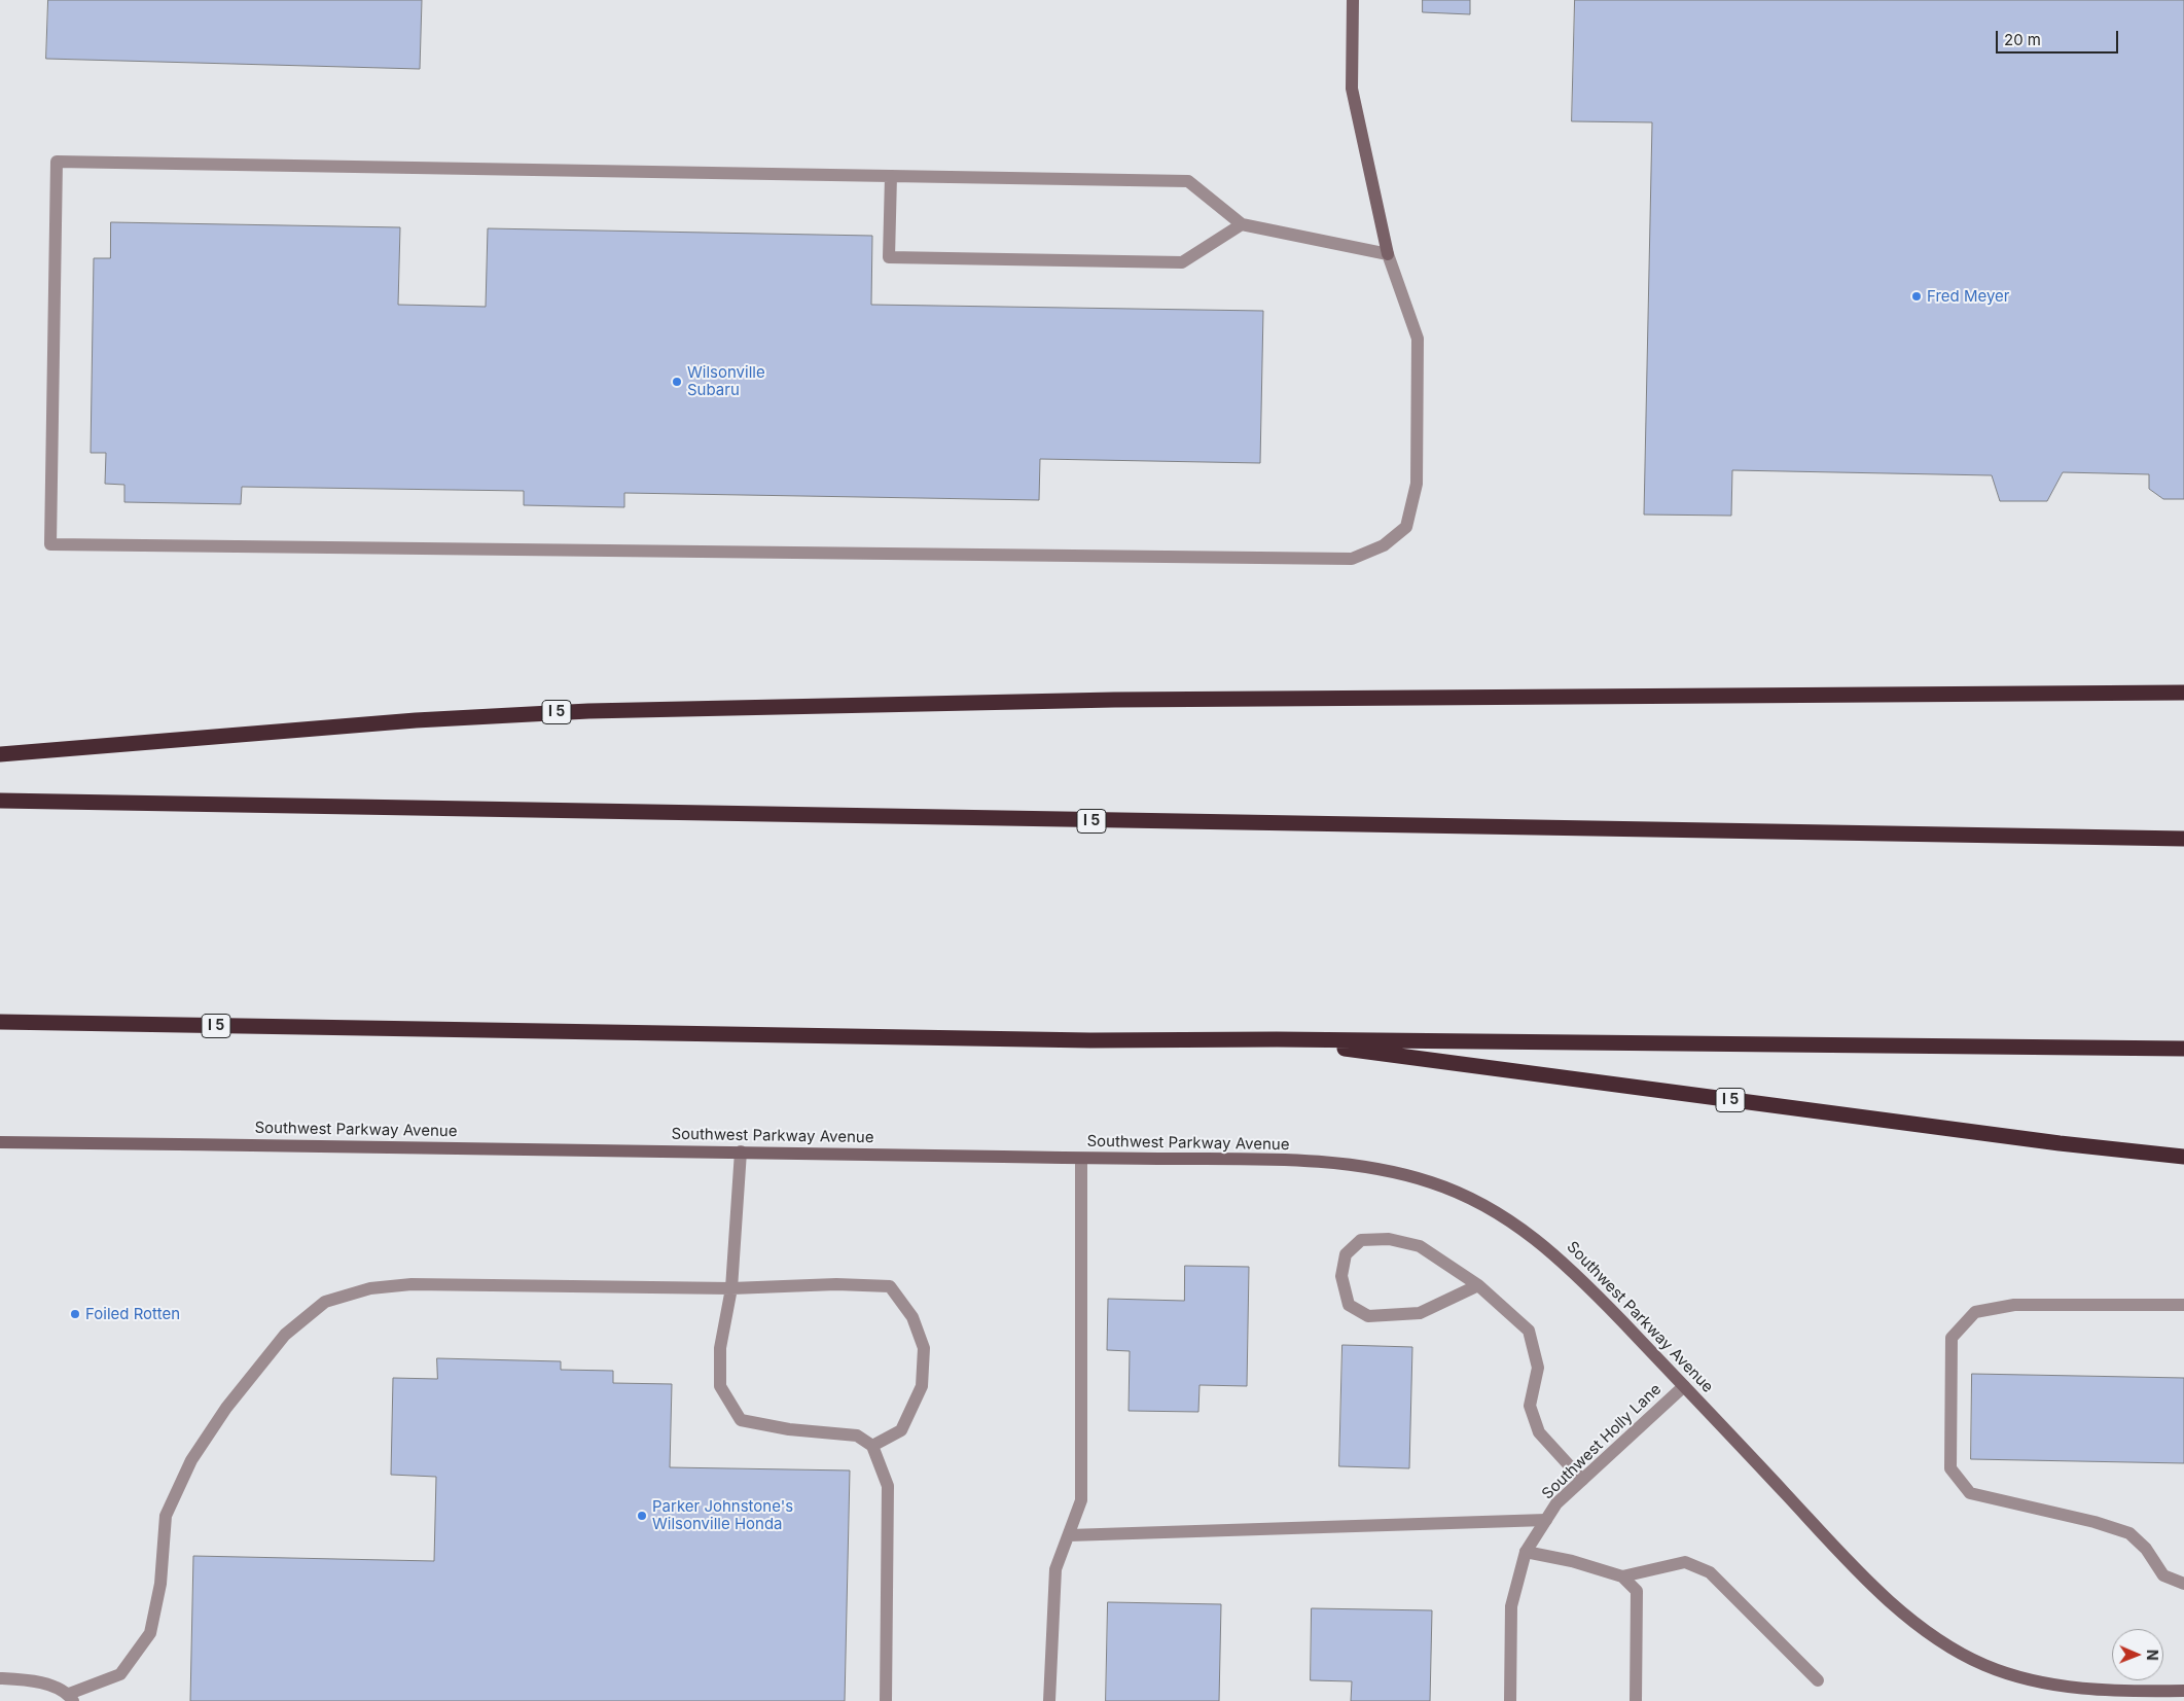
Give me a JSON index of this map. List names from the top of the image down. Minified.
{"streets":{"highway":["I 5"],"street":["Southwest Parkway Avenue","Southwest Holly Lane"]},"crossings":[["Southwest Parkway Avenue","Southwest Holly Lane"]],"places":["Fred Meyer","Wilsonville Subaru","Foiled Rotten","Parker Johnstone's Wilsonville Honda"],"scale_bar":"20 m","north":"right"}
